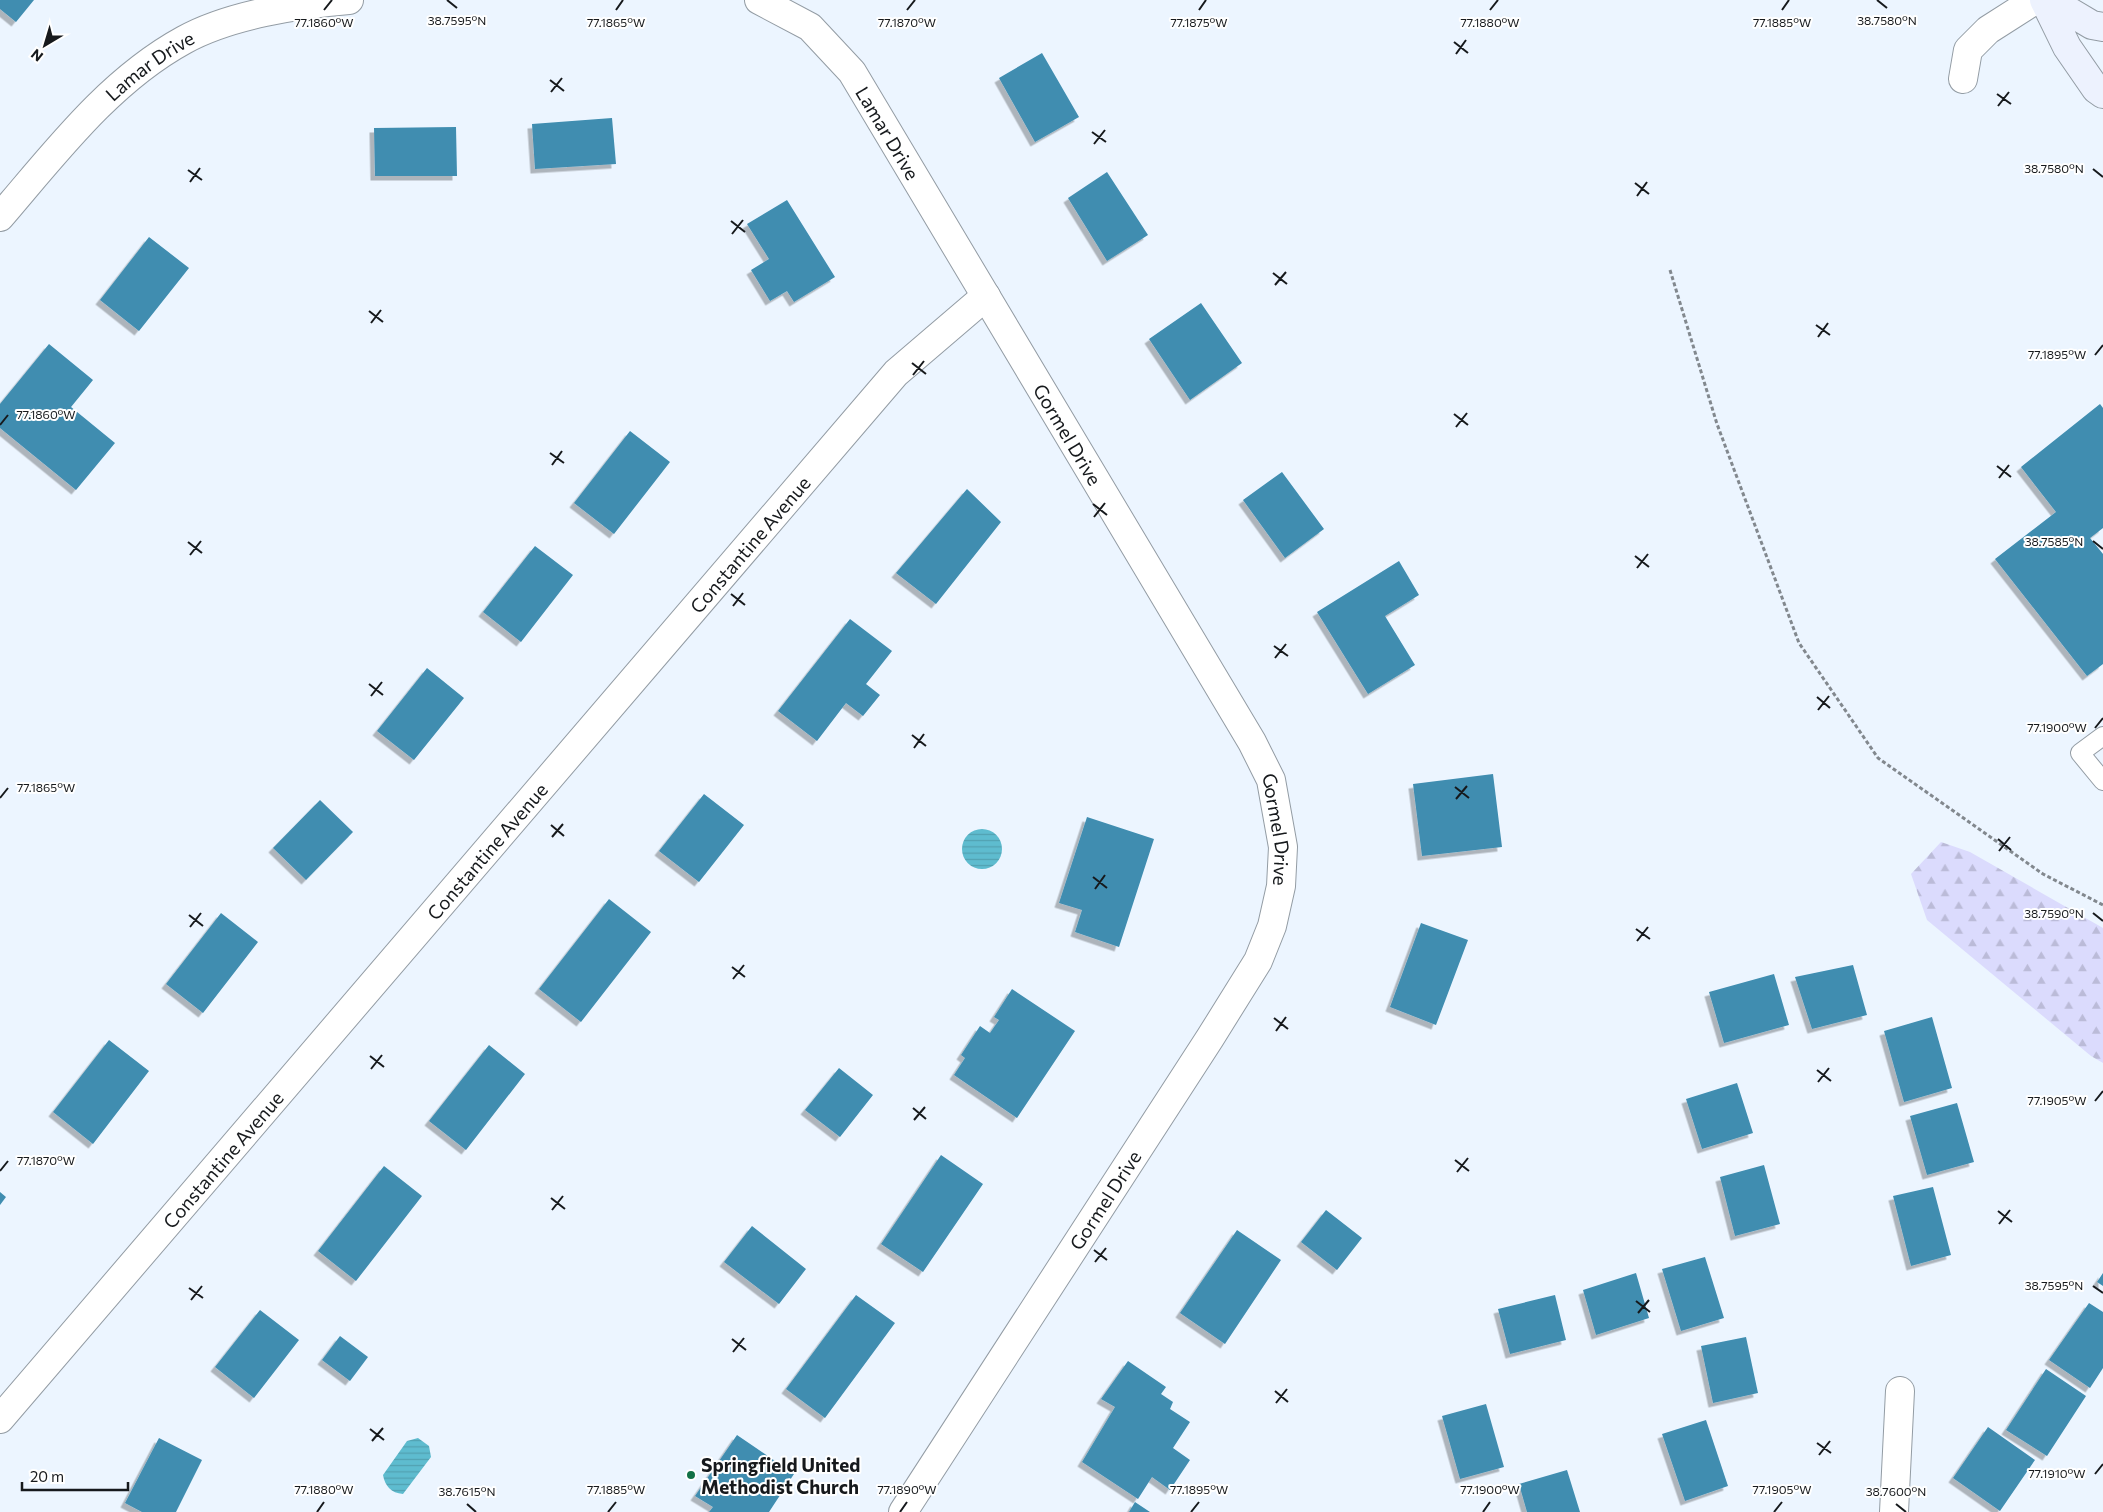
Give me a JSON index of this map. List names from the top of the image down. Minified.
{"streets":{"street":["Lamar Drive","Gormel Drive","Constantine Avenue"]},"crossings":[["Lamar Drive","Gormel Drive"],["Lamar Drive","Constantine Avenue"],["Gormel Drive","Constantine Avenue"]],"places":["Springfield United Methodist Church"],"scale_bar":"20 m","north":"bottom left","coordinates":["38.7580°N","38.7595°N","77.1860°W","77.1865°W","77.1870°W","77.1875°W","77.1880°W","77.1885°W","77.1895°W","38.7585°N","77.1900°W","38.7590°N","77.1905°W","77.1910°W","77.1890°W","38.7615°N","38.7600°N"]}
